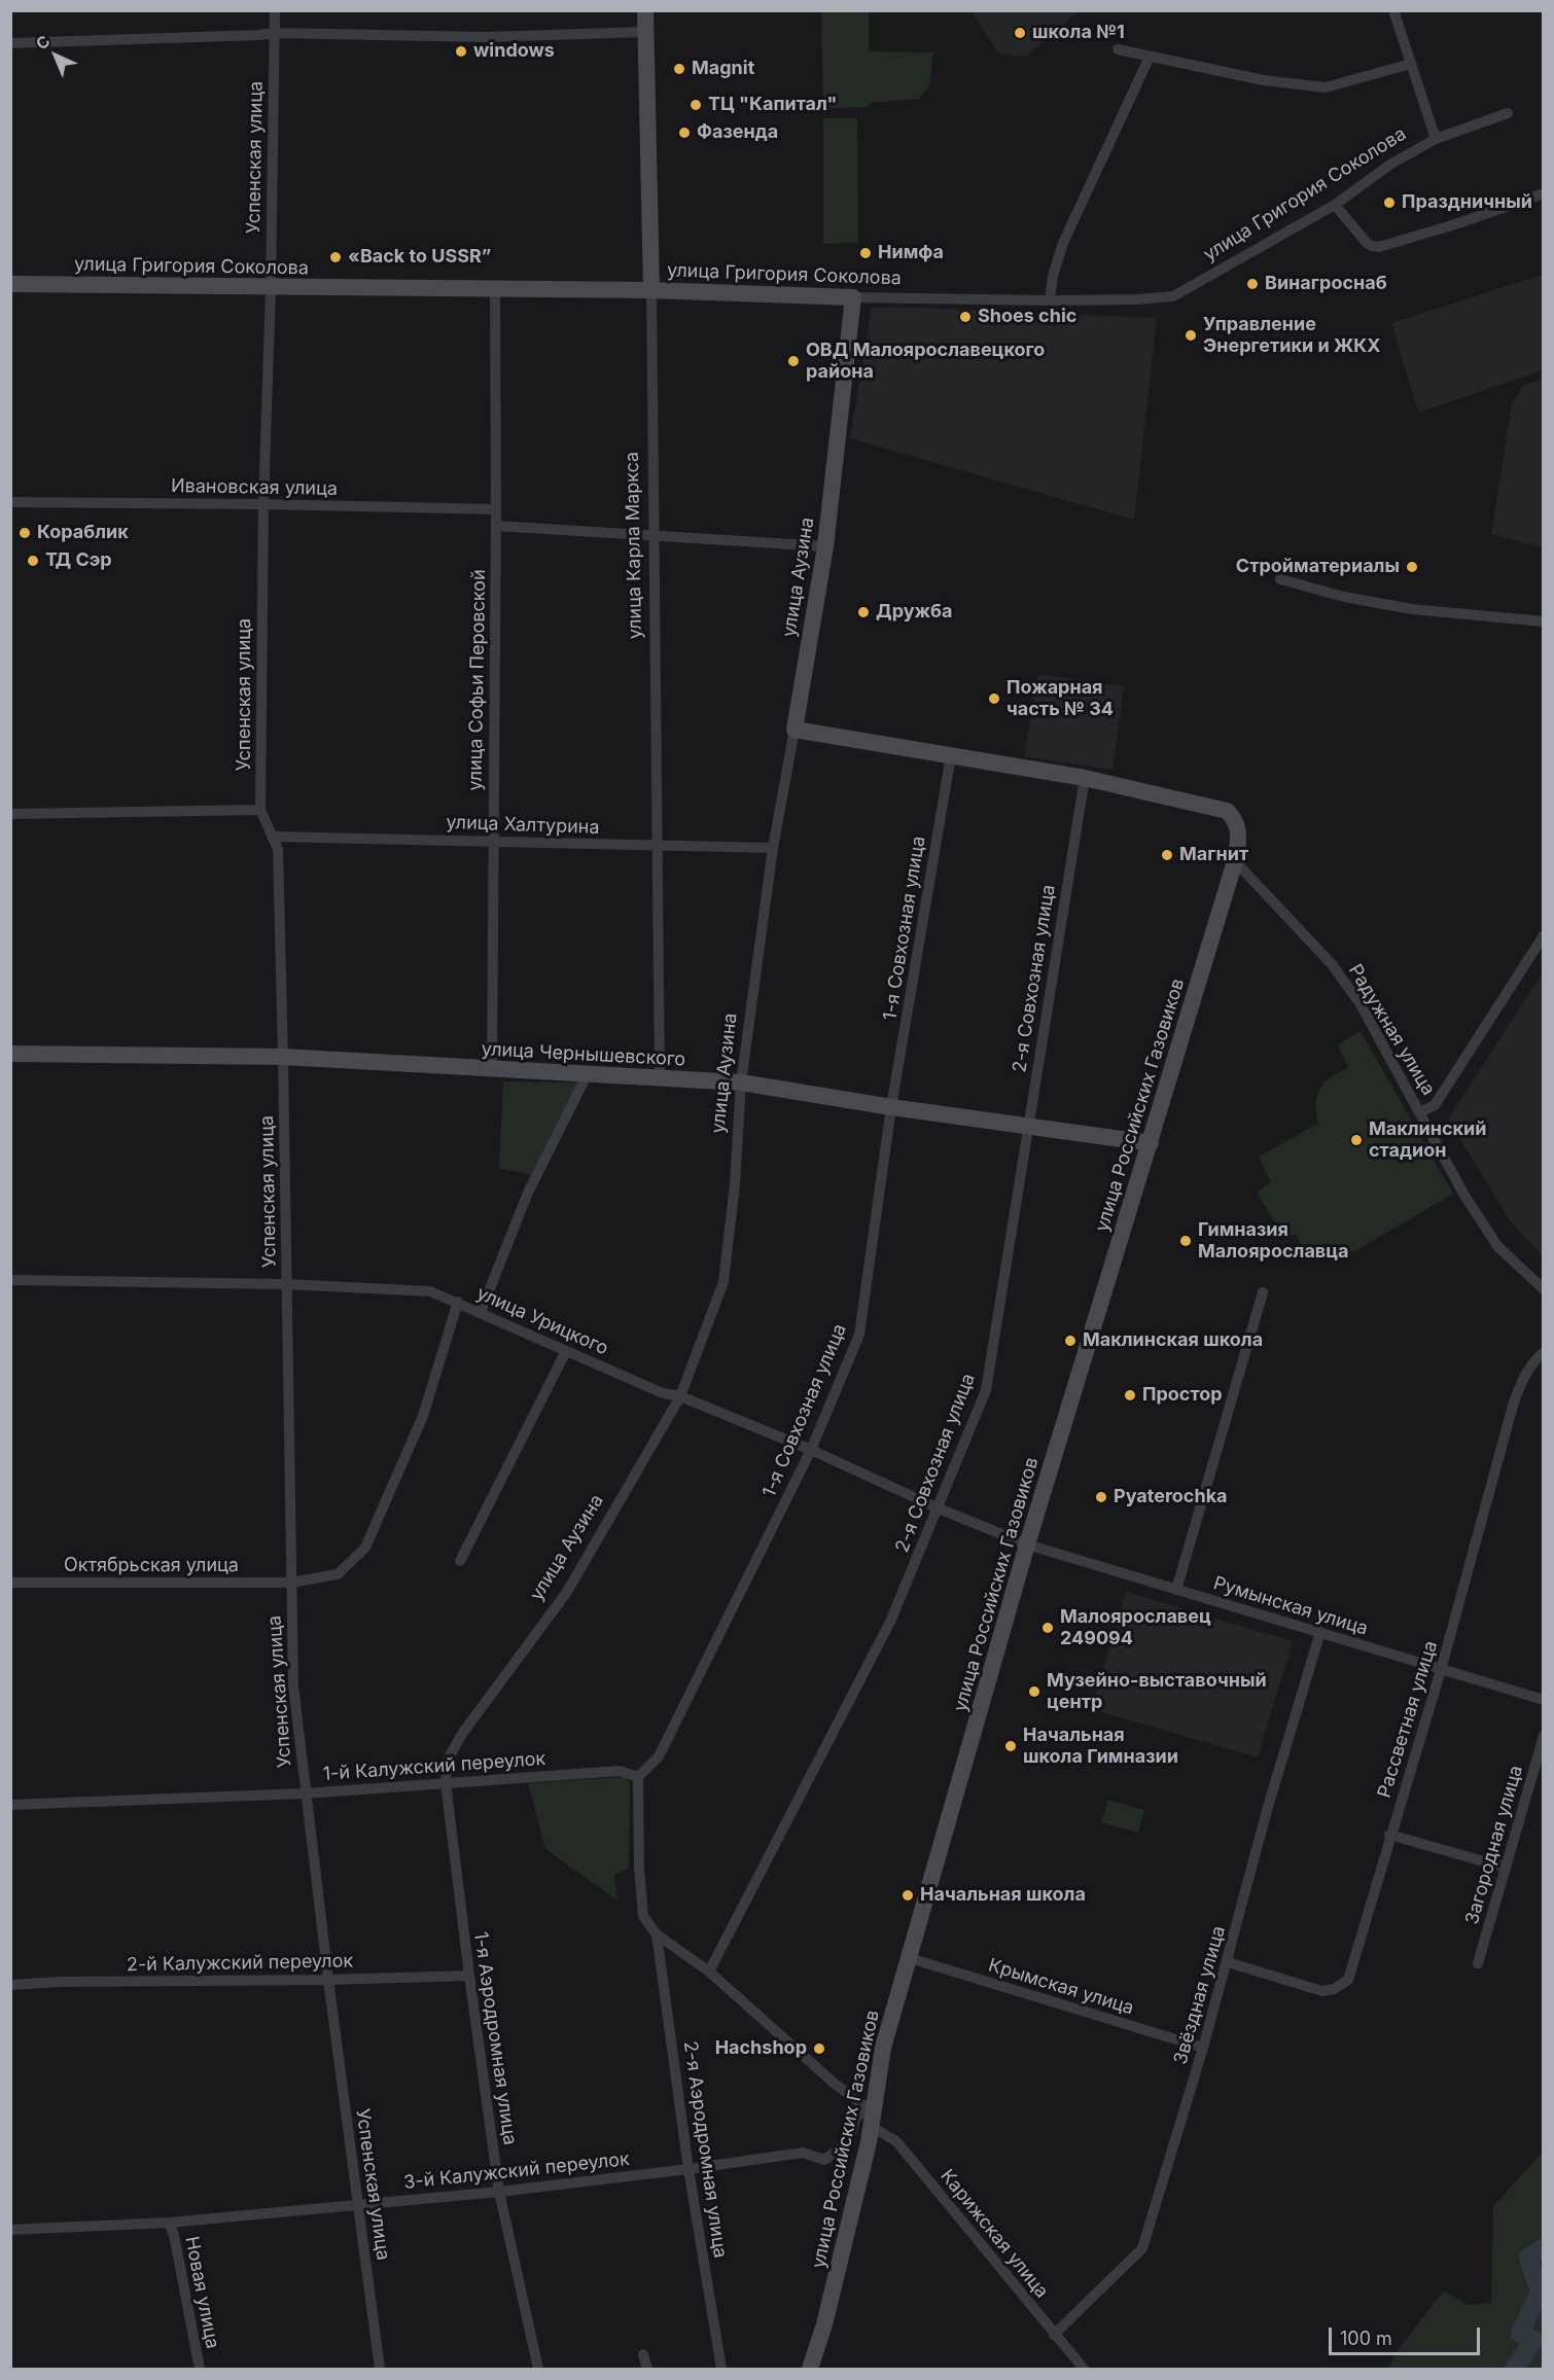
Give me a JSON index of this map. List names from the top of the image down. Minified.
{"streets":{"main road":["улица Григория Соколова","улица Карла Маркса","улица Аузина","улица Чернышевского","улица Российских Газовиков"],"street":["Успенская улица","Ивановская улица","улица Софьи Перовской","улица Халтурина","1-я Совхозная улица","2-я Совхозная улица","Радужная улица","улица Урицкого","Октябрьская улица","Румынская улица","Рассветная улица","1-й Калужский переулок","Загородная улица","2-й Калужский переулок","Крымская улица","Звёздная улица","1-я Аэродромная улица","2-я Аэродромная улица","3-й Калужский переулок","Карижская улица","Новая улица"]},"crossings":[["Успенская улица","улица Григория Соколова"],["Успенская улица","Ивановская улица"],["Успенская улица","улица Халтурина"],["Успенская улица","улица Чернышевского"],["Успенская улица","улица Урицкого"],["Успенская улица","Октябрьская улица"],["Успенская улица","1-й Калужский переулок"],["Успенская улица","2-й Калужский переулок"],["Успенская улица","3-й Калужский переулок"],["улица Григория Соколова","улица Карла Маркса"],["улица Григория Соколова","улица Аузина"],["улица Григория Соколова","улица Софьи Перовской"],["Ивановская улица","улица Софьи Перовской"],["улица Карла Маркса","улица Халтурина"],["улица Карла Маркса","улица Чернышевского"],["улица Аузина","улица Халтурина"],["улица Аузина","улица Чернышевского"],["улица Аузина","улица Урицкого"],["улица Аузина","1-й Калужский переулок"],["улица Аузина","1-я Аэродромная улица"],["улица Софьи Перовской","улица Халтурина"],["улица Софьи Перовской","улица Чернышевского"],["1-я Совхозная улица","улица Чернышевского"],["1-я Совхозная улица","улица Урицкого"],["1-я Совхозная улица","1-й Калужский переулок"],["2-я Совхозная улица","улица Чернышевского"],["2-я Совхозная улица","улица Российских Газовиков"],["2-я Совхозная улица","улица Урицкого"],["Радужная улица","улица Российских Газовиков"],["улица Чернышевского","улица Российских Газовиков"],["улица Российских Газовиков","улица Урицкого"],["улица Российских Газовиков","Румынская улица"],["улица Российских Газовиков","Крымская улица"],["улица Российских Газовиков","3-й Калужский переулок"],["улица Российских Газовиков","Карижская улица"],["улица Урицкого","Румынская улица"],["Румынская улица","Рассветная улица"],["Румынская улица","Звёздная улица"],["Рассветная улица","Звёздная улица"],["1-й Калужский переулок","1-я Аэродромная улица"],["2-й Калужский переулок","1-я Аэродромная улица"],["Крымская улица","Звёздная улица"],["Звёздная улица","Карижская улица"],["1-я Аэродромная улица","3-й Калужский переулок"],["2-я Аэродромная улица","3-й Калужский переулок"],["3-й Калужский переулок","Новая улица"]],"places":["школа №1","windows","Magnit","ТЦ \"Капитал\"","Фазенда","Праздничный","Нимфа","«Back to USSR”","Винагроснаб","Shoes chic","Управление Энергетики и ЖКХ","ОВД Малоярославецкого района","Кораблик","ТД Сэр","Стройматериалы","Дружба","Пожарная часть № 34","Магнит","Маклинский стадион","Гимназия Малоярославца","Маклинская школа","Простор","Pyaterochka","Малоярославец 249094","Музейно-выставочный центр","Начальная школа Гимназии","Начальная школа","Hachshop"],"scale_bar":"100 m","north":"top left"}
